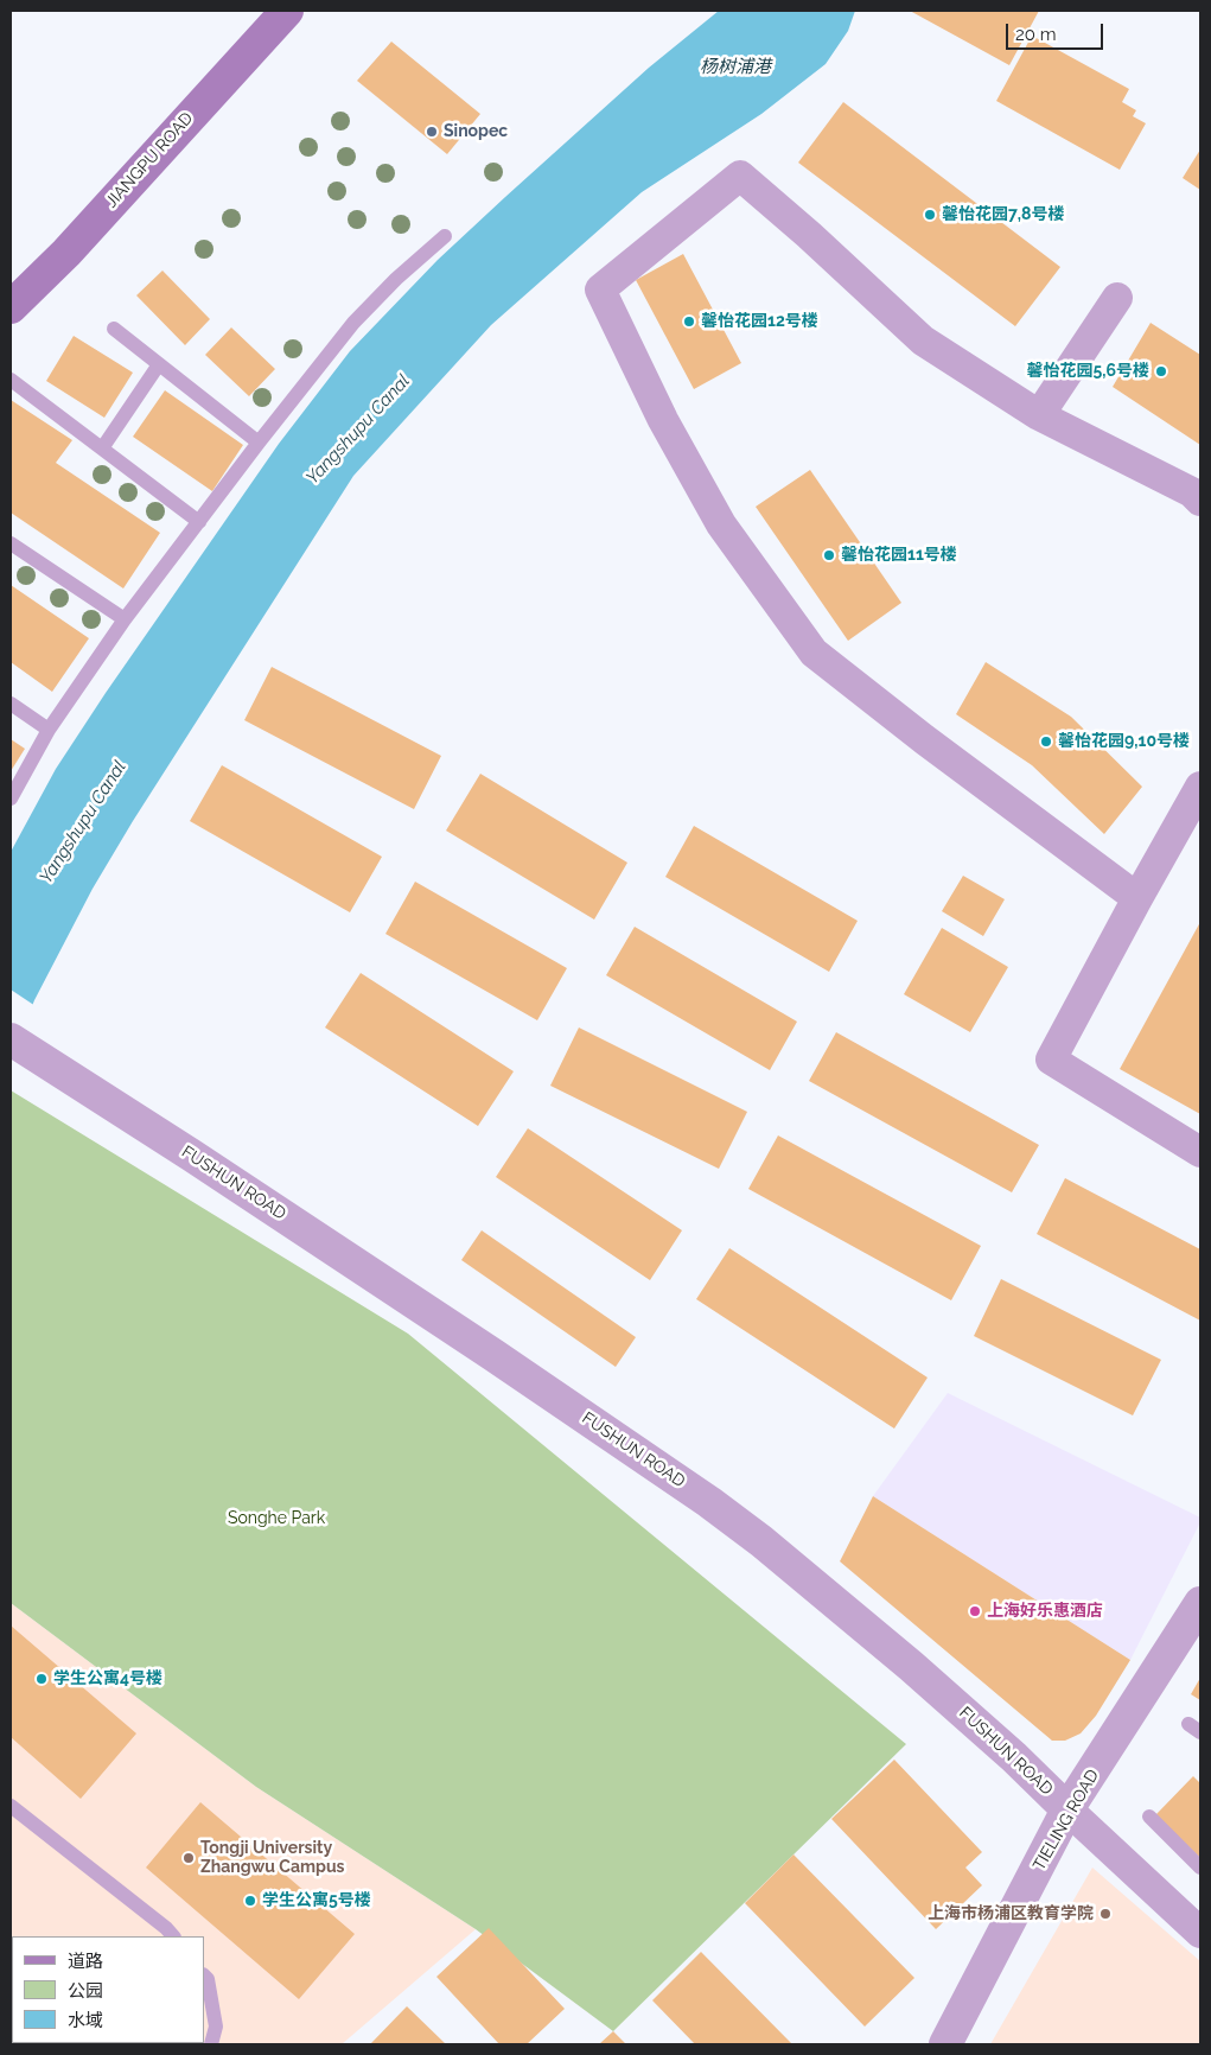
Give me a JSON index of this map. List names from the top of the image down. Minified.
{"streets":{"main road":["JIANGPU ROAD"],"street":["FUSHUN ROAD","TIELING ROAD"]},"crossings":[["FUSHUN ROAD","TIELING ROAD"]],"water":["杨树浦港","Yangshupu Canal"],"parks":["Songhe Park"],"places":["Sinopec","馨怡花园7,8号楼","馨怡花园12号楼","馨怡花园5,6号楼","馨怡花园11号楼","馨怡花园9,10号楼","上海好乐惠酒店","学生公寓4号楼","Tongji University Zhangwu Campus","学生公寓5号楼","上海市杨浦区教育学院"],"legend":["道路","公园","水域"],"scale_bar":"20 m"}
